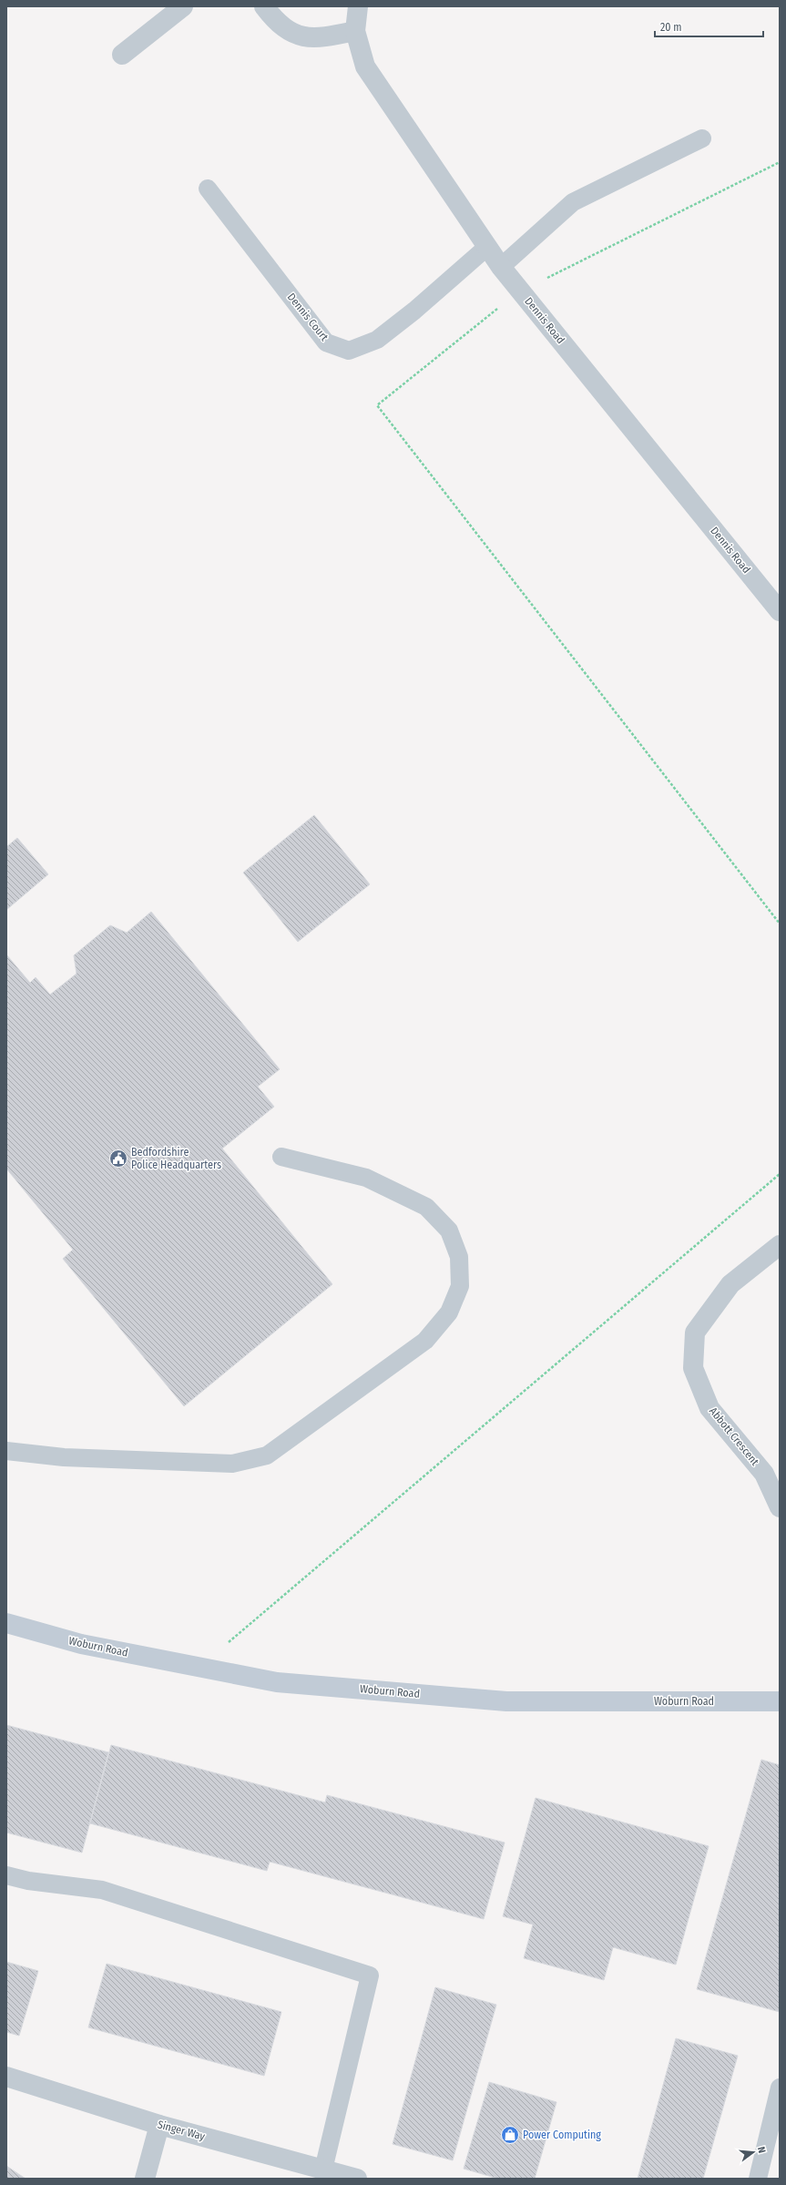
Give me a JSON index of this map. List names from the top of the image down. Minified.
{"streets":{"main road":["Woburn Road"],"street":["Dennis Road","Abbott Crescent","Singer Way"],"lane":["Dennis Court"]},"crossings":[["Dennis Court","Dennis Road"]],"places":{"public building":["Bedfordshire Police Headquarters"],"shop":["Power Computing"]},"scale_bar":"20 m","north":"right"}
